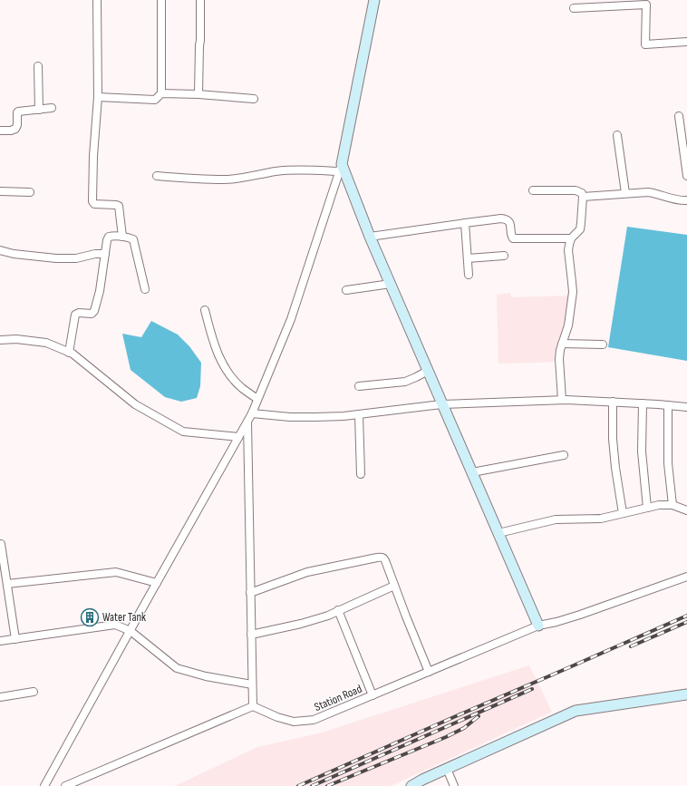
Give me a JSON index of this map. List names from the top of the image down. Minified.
{"streets":{"street":["Station Road"]},"places":{"building":["Water Tank"]}}
